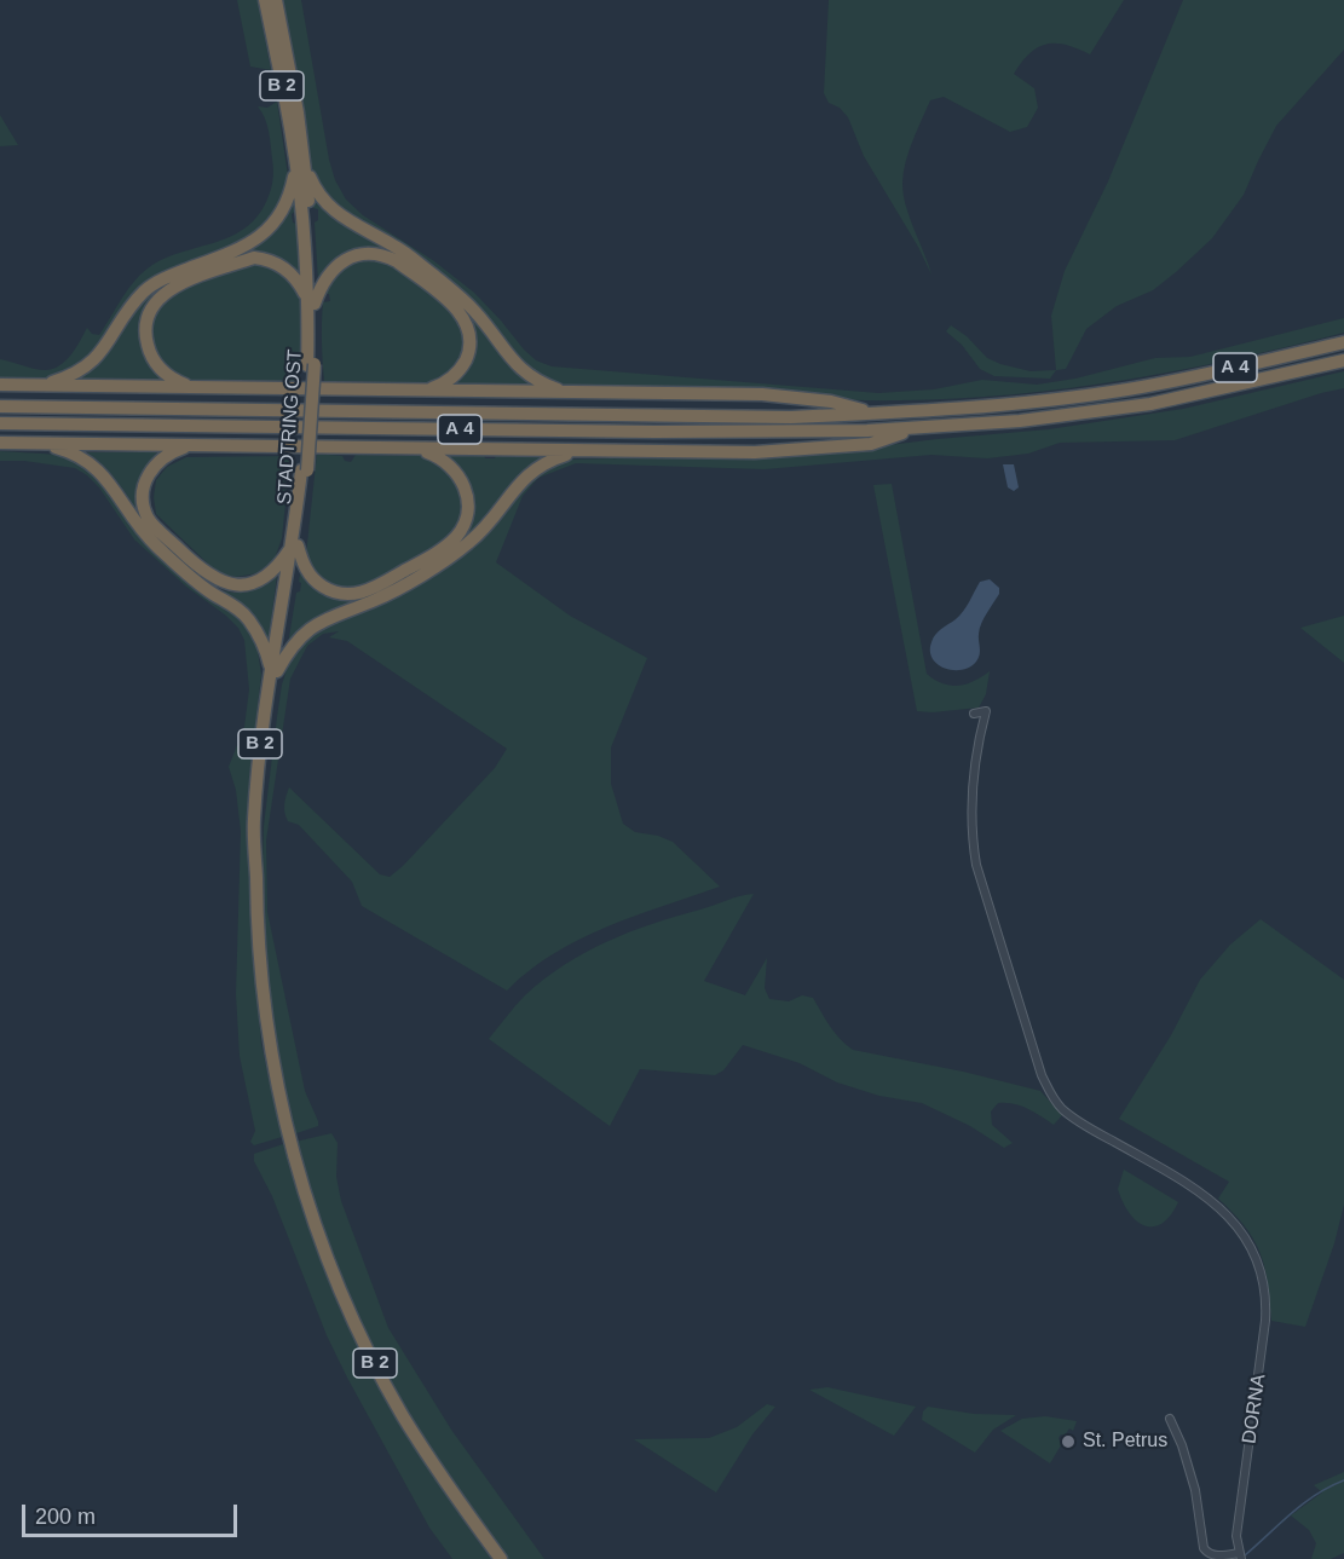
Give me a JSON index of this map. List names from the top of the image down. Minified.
{"streets":{"highway":["B 2","A 4","STADTRING OST"],"street":["DORNA"]},"crossings":[["B 2","STADTRING OST"]],"places":["St. Petrus"],"scale_bar":"200 m"}
